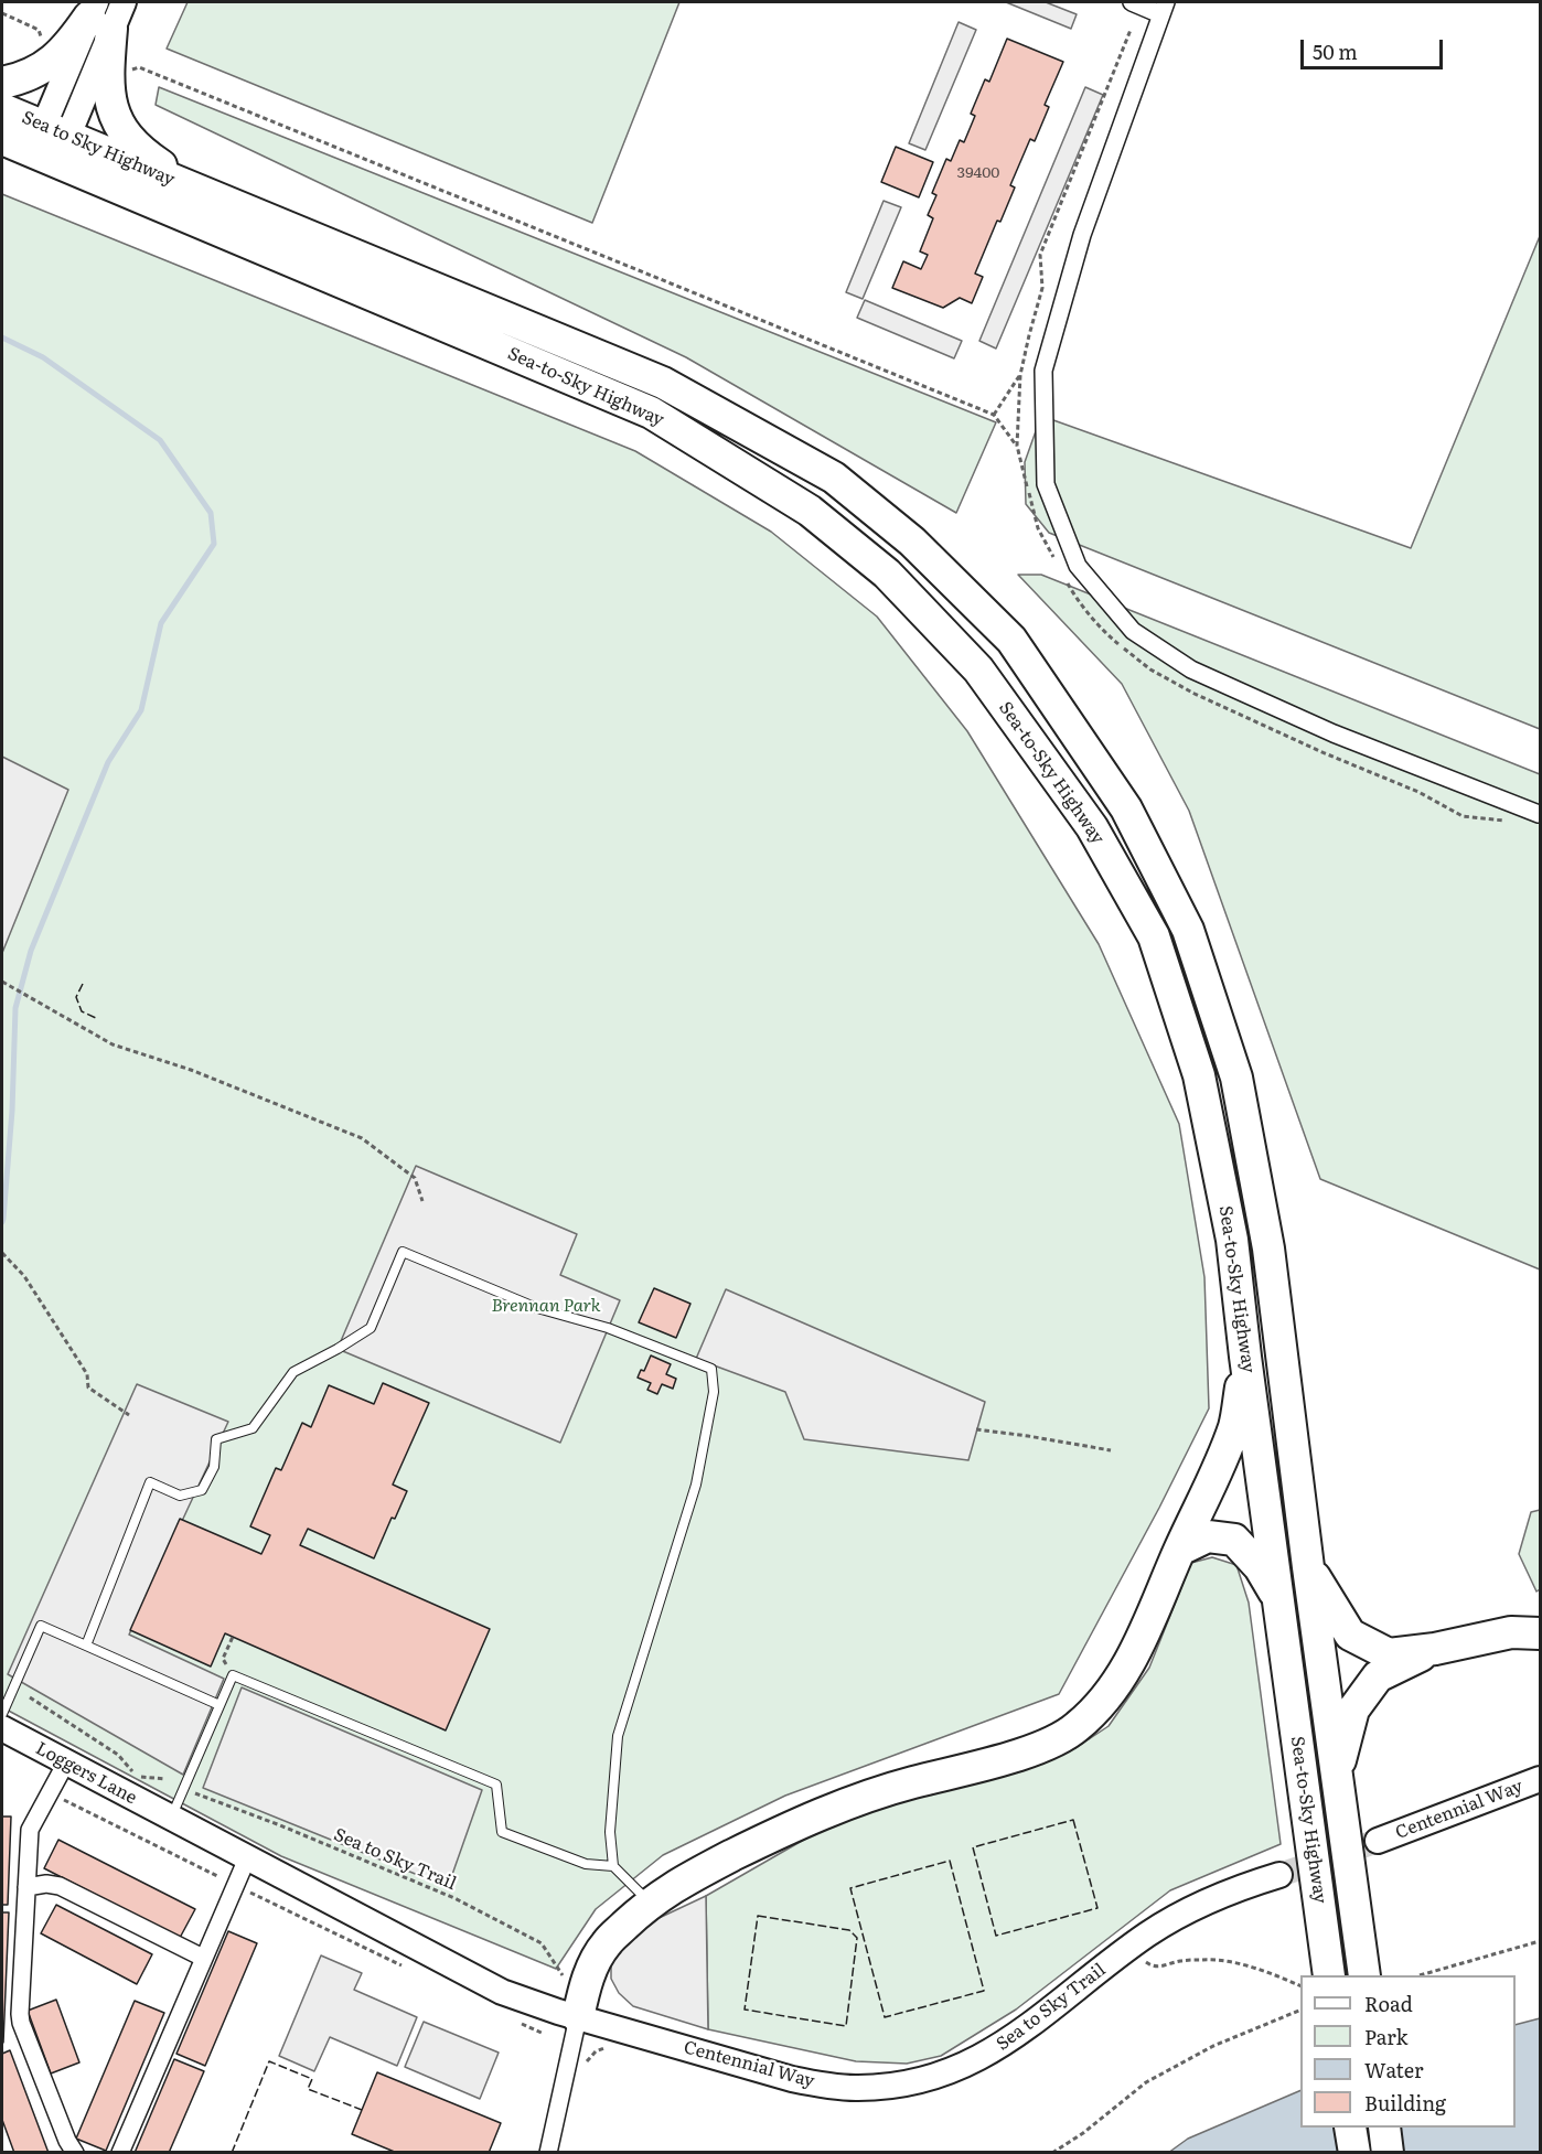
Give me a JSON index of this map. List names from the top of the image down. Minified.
{"streets":{"highway":["Sea to Sky Highway","Sea-to-Sky Highway"],"street":["Loggers Lane","Centennial Way"],"path":["Sea to Sky Trail"]},"crossings":[["Sea to Sky Highway","Sea-to-Sky Highway"],["Loggers Lane","Centennial Way"]],"parks":["Brennan Park"],"house_numbers":["39400"],"legend":["Road","Park","Water","Building"],"scale_bar":"50 m"}
